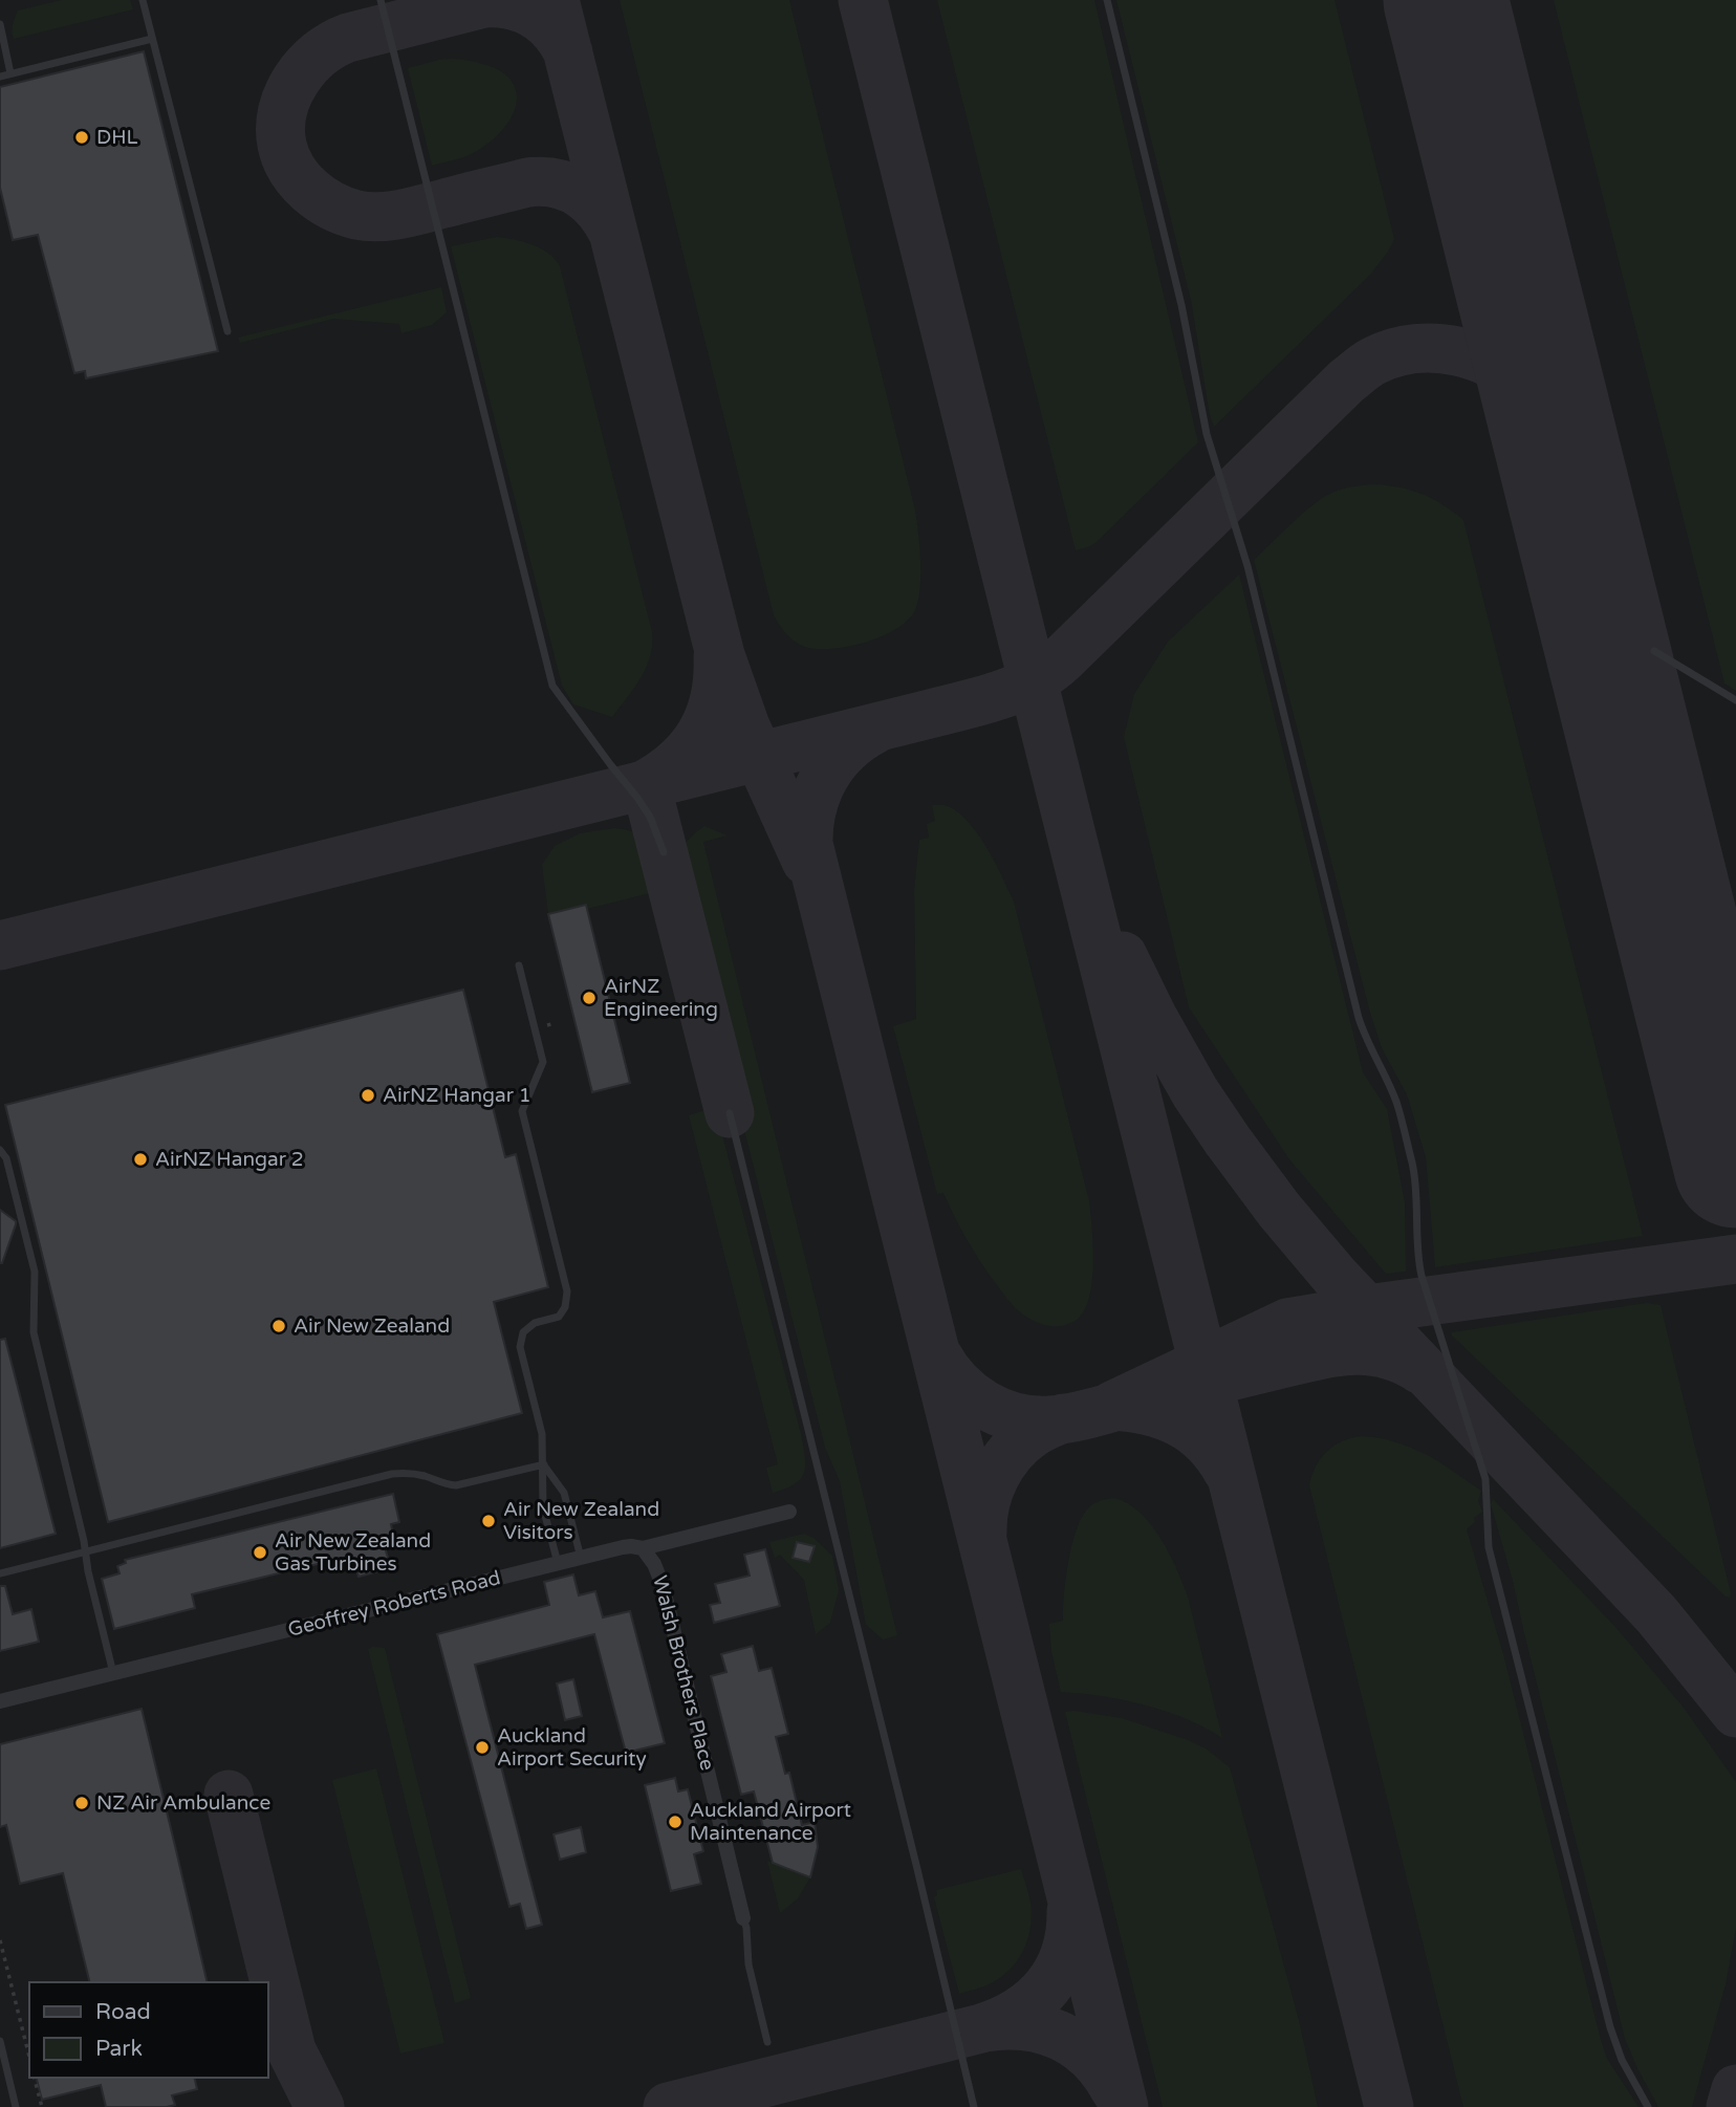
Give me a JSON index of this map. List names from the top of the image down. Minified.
{"streets":{"street":["Geoffrey Roberts Road","Walsh Brothers Place"]},"crossings":[["Geoffrey Roberts Road","Walsh Brothers Place"]],"places":["DHL","AirNZ Engineering","AirNZ Hangar 1","AirNZ Hangar 2","Air New Zealand","Air New Zealand Visitors","Air New Zealand Gas Turbines","Auckland Airport Security","NZ Air Ambulance","Auckland Airport Maintenance"],"legend":["Road","Park"]}
